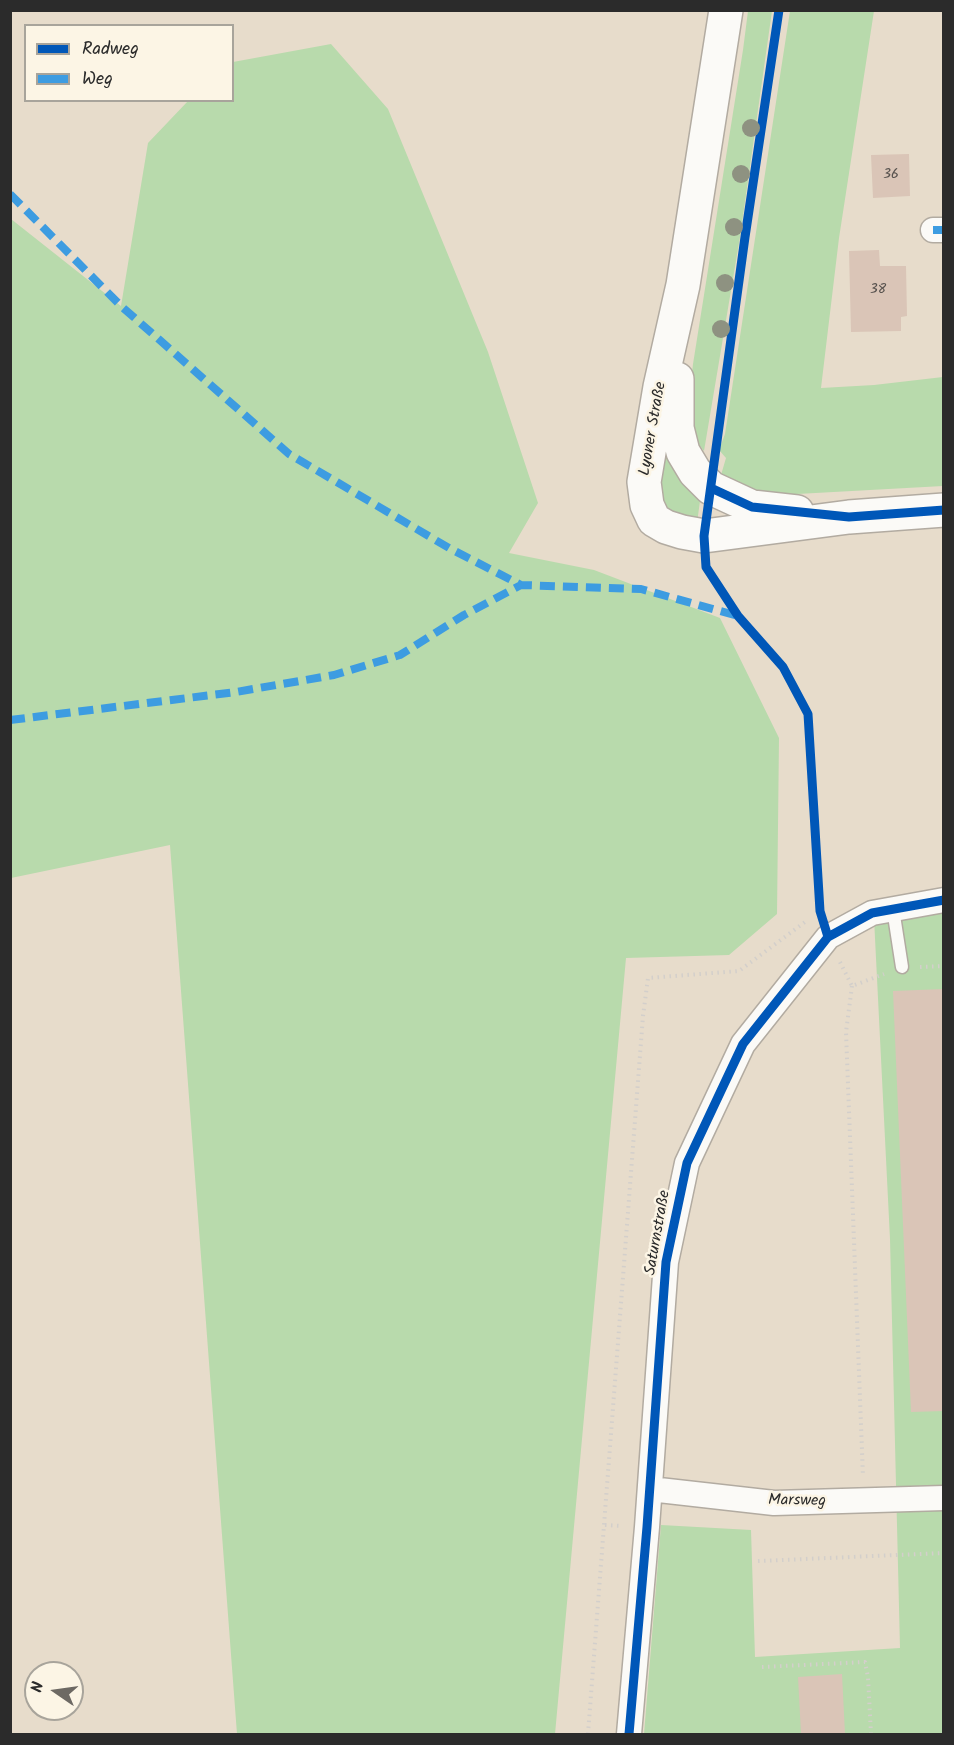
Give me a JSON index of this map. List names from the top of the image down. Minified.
{"streets":{"main road":["Lyoner Straße"],"street":["Saturnstraße","Marsweg"]},"crossings":[["Saturnstraße","Marsweg"]],"house_numbers":["36","38"],"legend":["Radweg","Weg"],"north":"left"}
